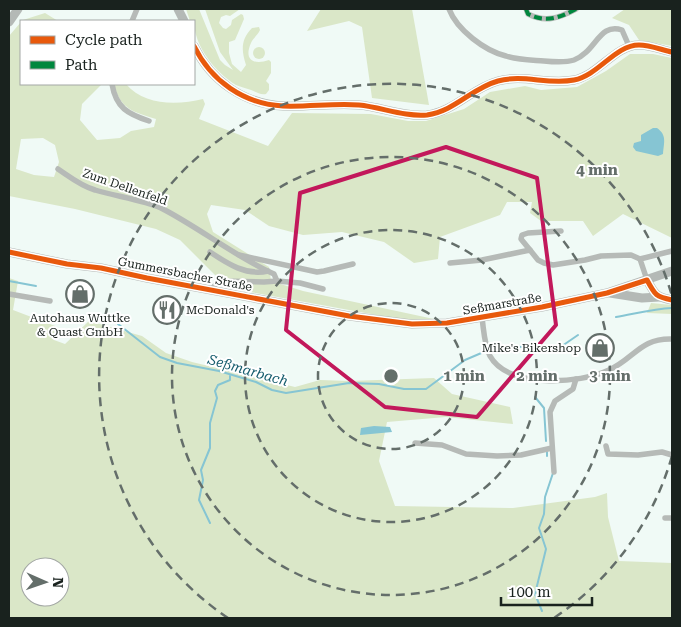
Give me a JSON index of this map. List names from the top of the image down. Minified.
{"streets":{"main road":["Gummersbacher Straße","Seßmarstraße"],"street":["Zum Dellenfeld"]},"crossings":[["Gummersbacher Straße","Seßmarstraße"]],"water":["Seßmarbach"],"places":{"shop":["Autohaus Wuttke & Quast GmbH","Mike's Bikershop"],"restaurant":["McDonald's"]},"legend":["Cycle path","Path"],"scale_bar":"100 m","north":"right","rings":["4 min","1 min","2 min","3 min"]}
